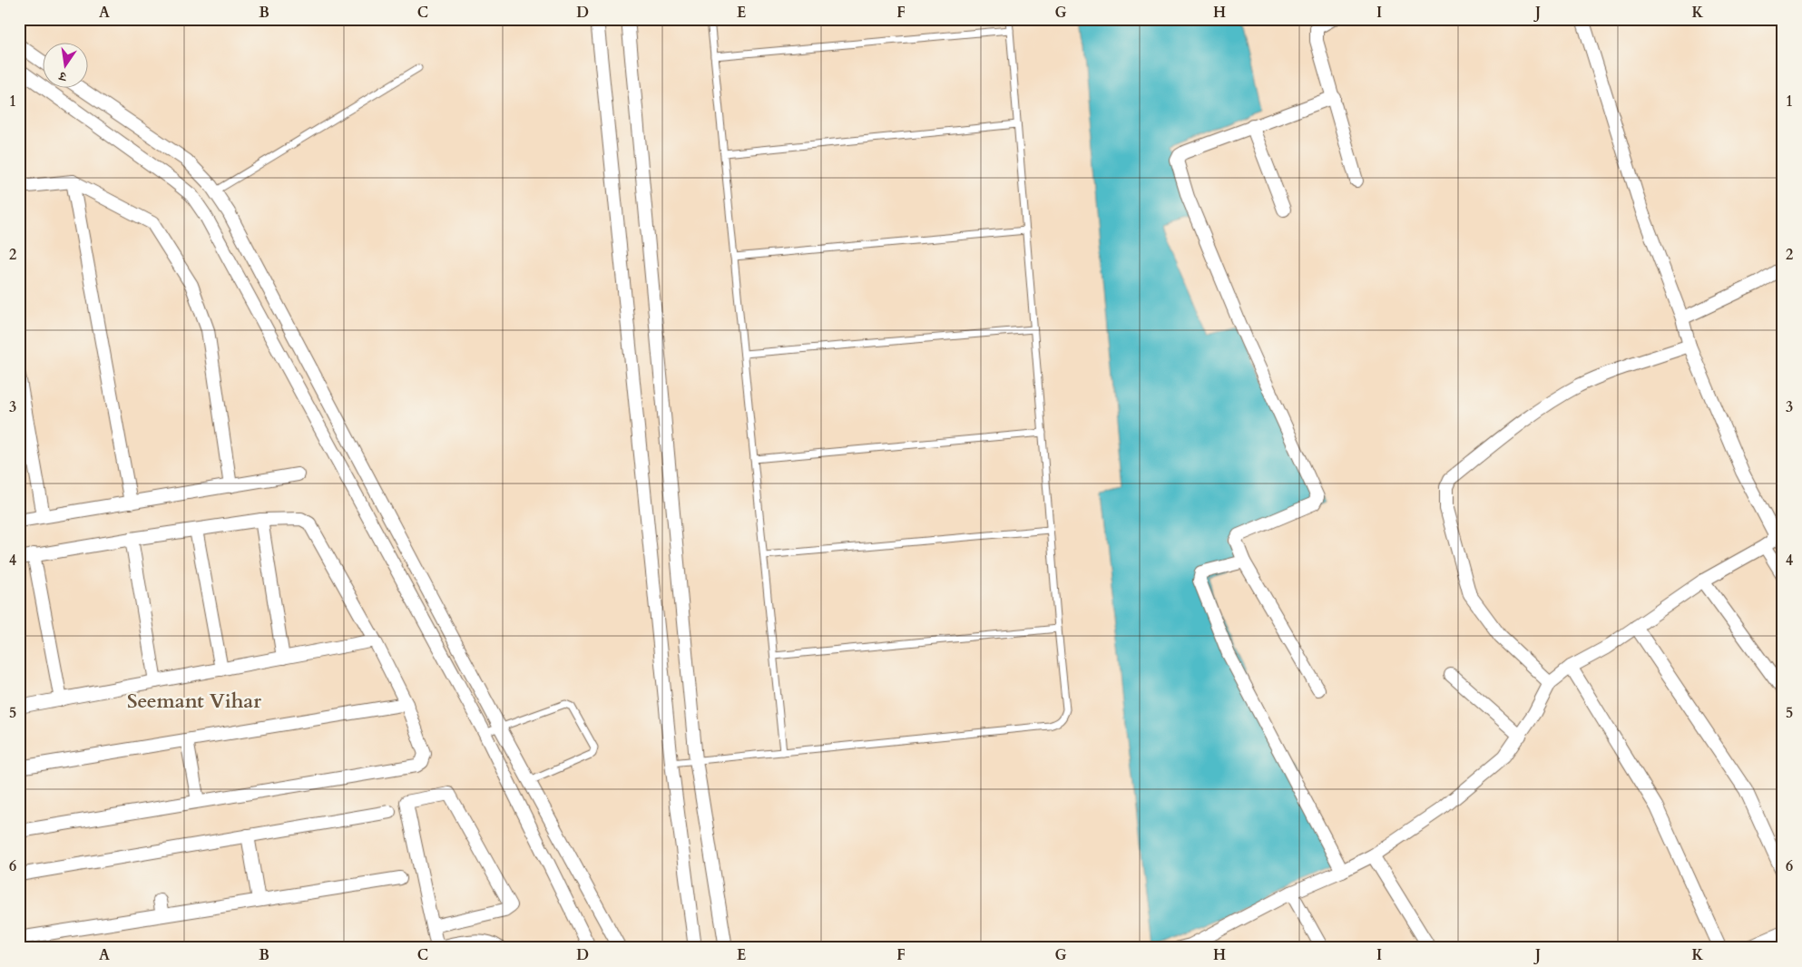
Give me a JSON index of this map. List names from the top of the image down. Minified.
{"districts":["Seemant Vihar"],"north":"bottom","grid":{"columns":["A","B","C","D","E","F","G","H","I","J","K"],"rows":["1","2","3","4","5","6"]}}
